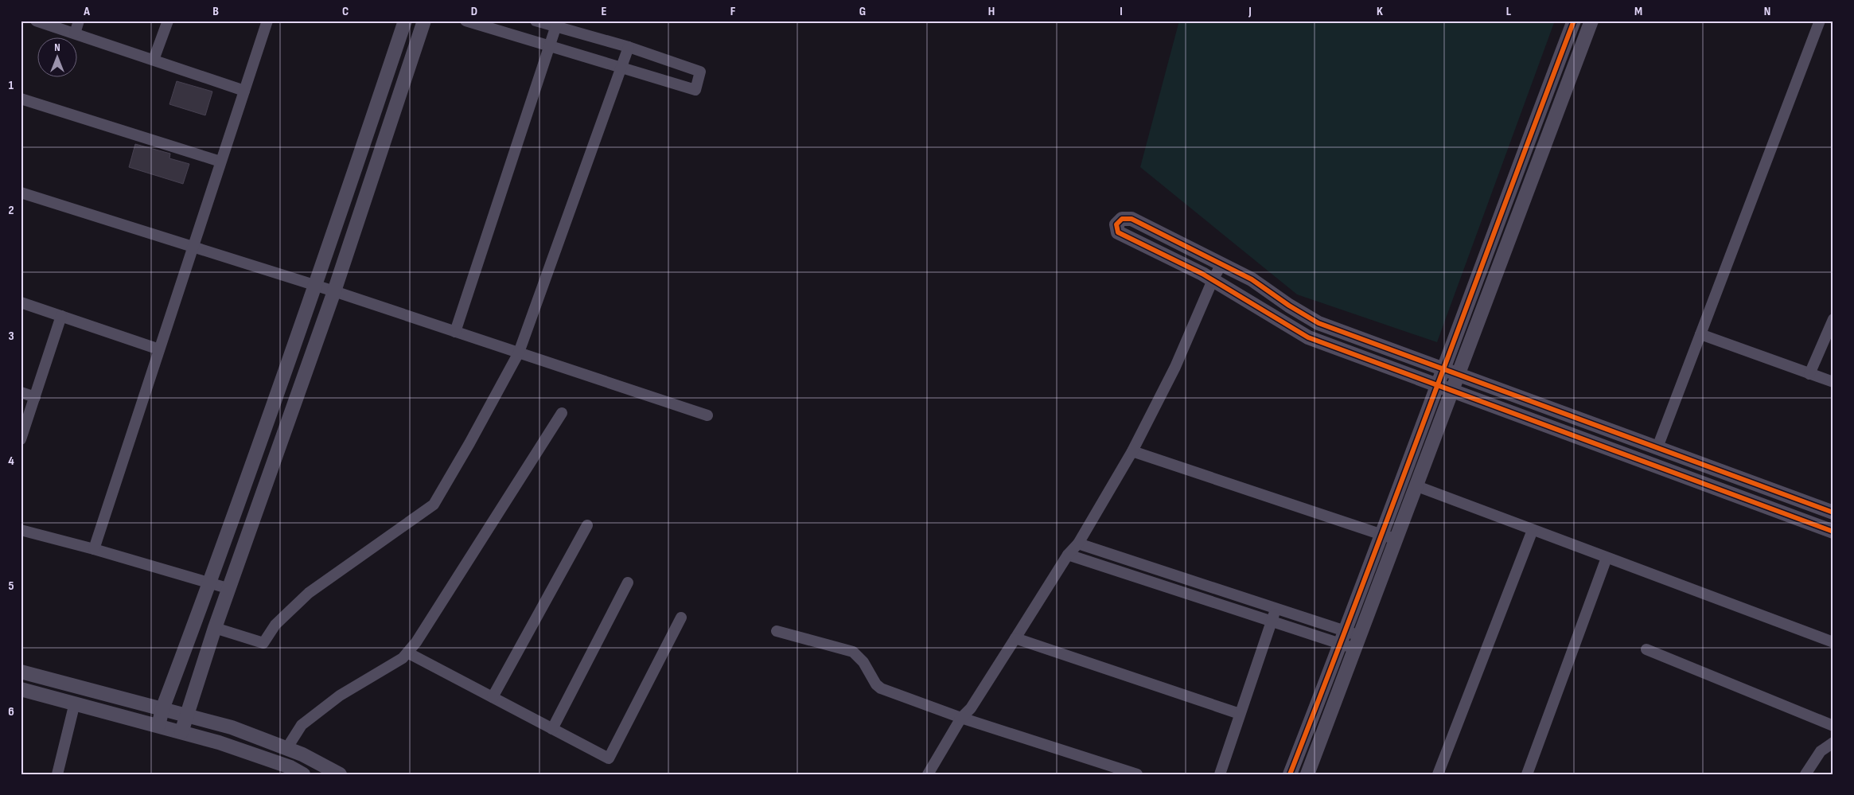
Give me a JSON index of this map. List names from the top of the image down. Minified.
{"north":"top","grid":{"columns":["A","B","C","D","E","F","G","H","I","J","K","L","M","N"],"rows":["1","2","3","4","5","6"]}}
